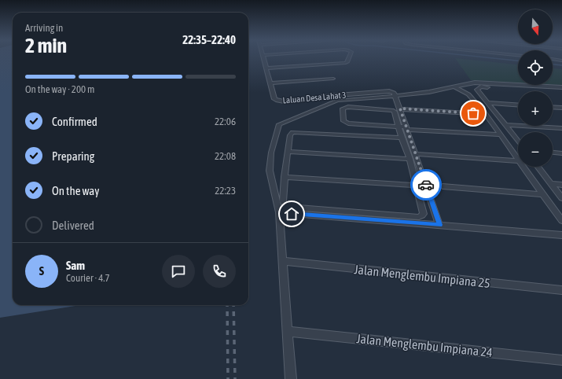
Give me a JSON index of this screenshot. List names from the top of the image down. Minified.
{"streets":{"street":["Laluan Desa Lahat 3","Jalan Menglembu Impiana 25","Jalan Menglembu Impiana 24"]},"north":"bottom","page":{"map_buttons":["+","−"],"heading":["2 min","Arriving in","22:35–22:40"],"panel":["Sam","Courier · 4.7"],"bar":"On the way · 200 m","list":[["Confirmed","22:06"],["Preparing","22:08"],["On the way","22:23"],"Delivered"],"round":"S"}}
